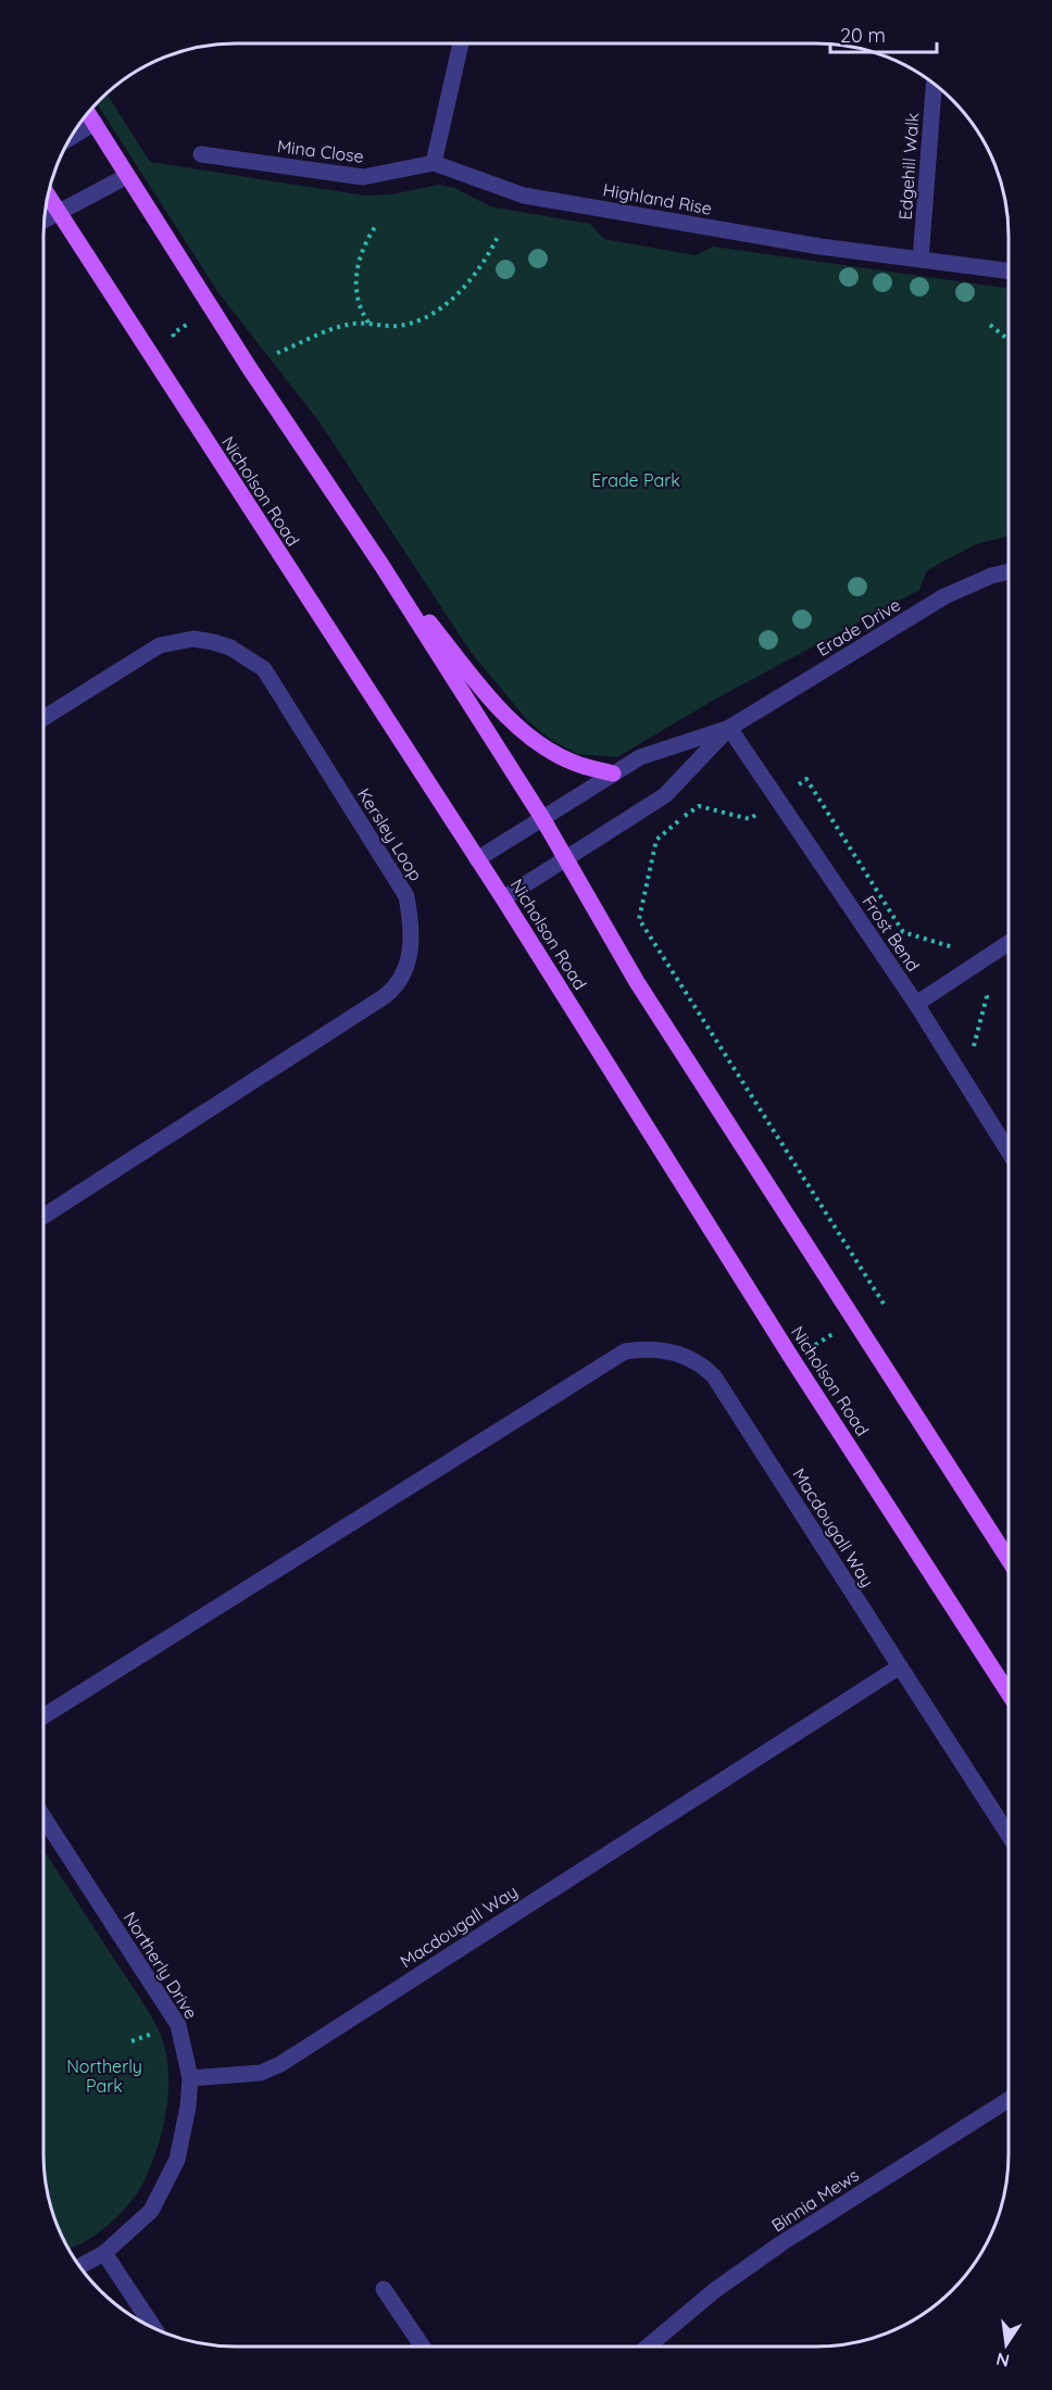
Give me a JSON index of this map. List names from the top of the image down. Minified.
{"streets":{"main road":["Nicholson Road"],"street":["Mina Close","Edgehill Walk","Highland Rise","Erade Drive","Kersley Loop","Frost Bend","Macdougall Way","Northerly Drive","Binnia Mews"]},"crossings":[["Mina Close","Highland Rise"],["Edgehill Walk","Highland Rise"],["Nicholson Road","Erade Drive"],["Erade Drive","Frost Bend"],["Macdougall Way","Northerly Drive"]],"parks":["Erade Park","Northerly Park"],"scale_bar":"20 m","north":"bottom"}
